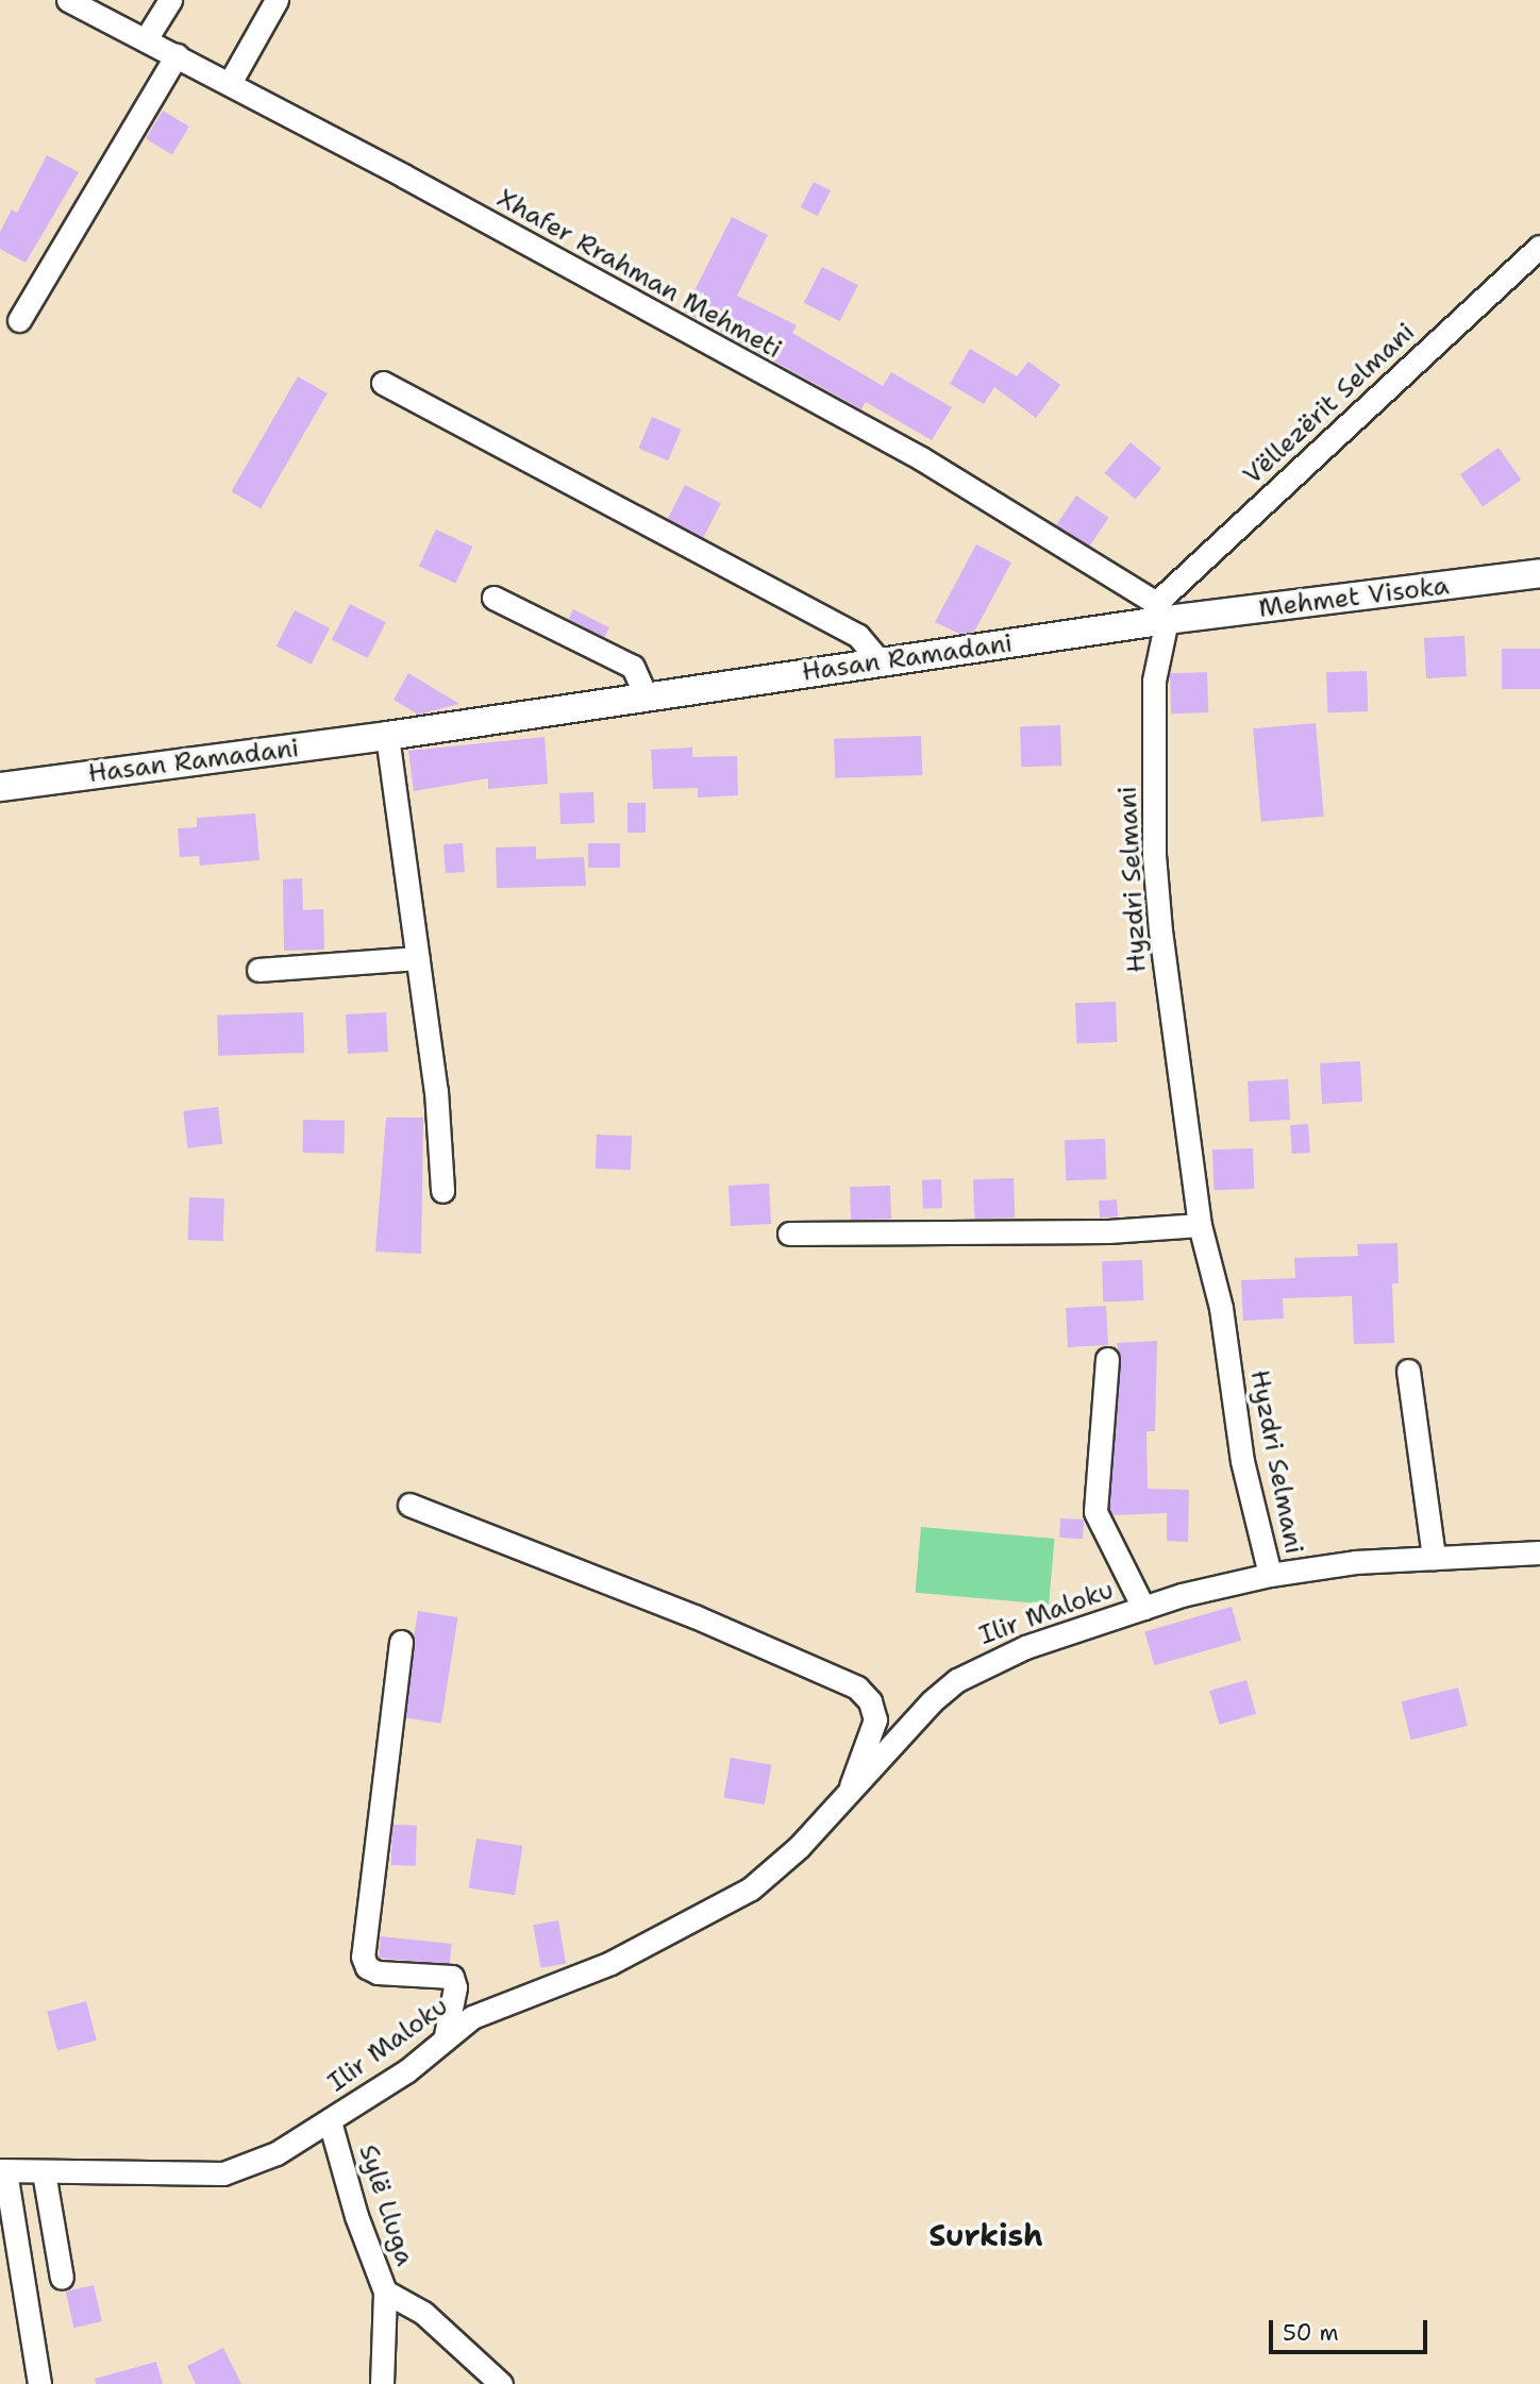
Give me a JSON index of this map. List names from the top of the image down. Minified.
{"streets":{"main road":["Mehmet Visoka","Hasan Ramadani"],"street":["Xhafer Rrahman Mehmeti","Vëllezërit Selmani","Hyzdri Selmani","Ilir Maloku","Sylë Lluga"]},"crossings":[["Xhafer Rrahman Mehmeti","Vëllezërit Selmani"],["Xhafer Rrahman Mehmeti","Mehmet Visoka"],["Xhafer Rrahman Mehmeti","Hasan Ramadani"],["Xhafer Rrahman Mehmeti","Hyzdri Selmani"],["Vëllezërit Selmani","Mehmet Visoka"],["Vëllezërit Selmani","Hasan Ramadani"],["Vëllezërit Selmani","Hyzdri Selmani"],["Mehmet Visoka","Hasan Ramadani"],["Mehmet Visoka","Hyzdri Selmani"],["Hasan Ramadani","Hyzdri Selmani"],["Hyzdri Selmani","Ilir Maloku"],["Ilir Maloku","Sylë Lluga"]],"districts":["Surkish"],"scale_bar":"50 m"}
